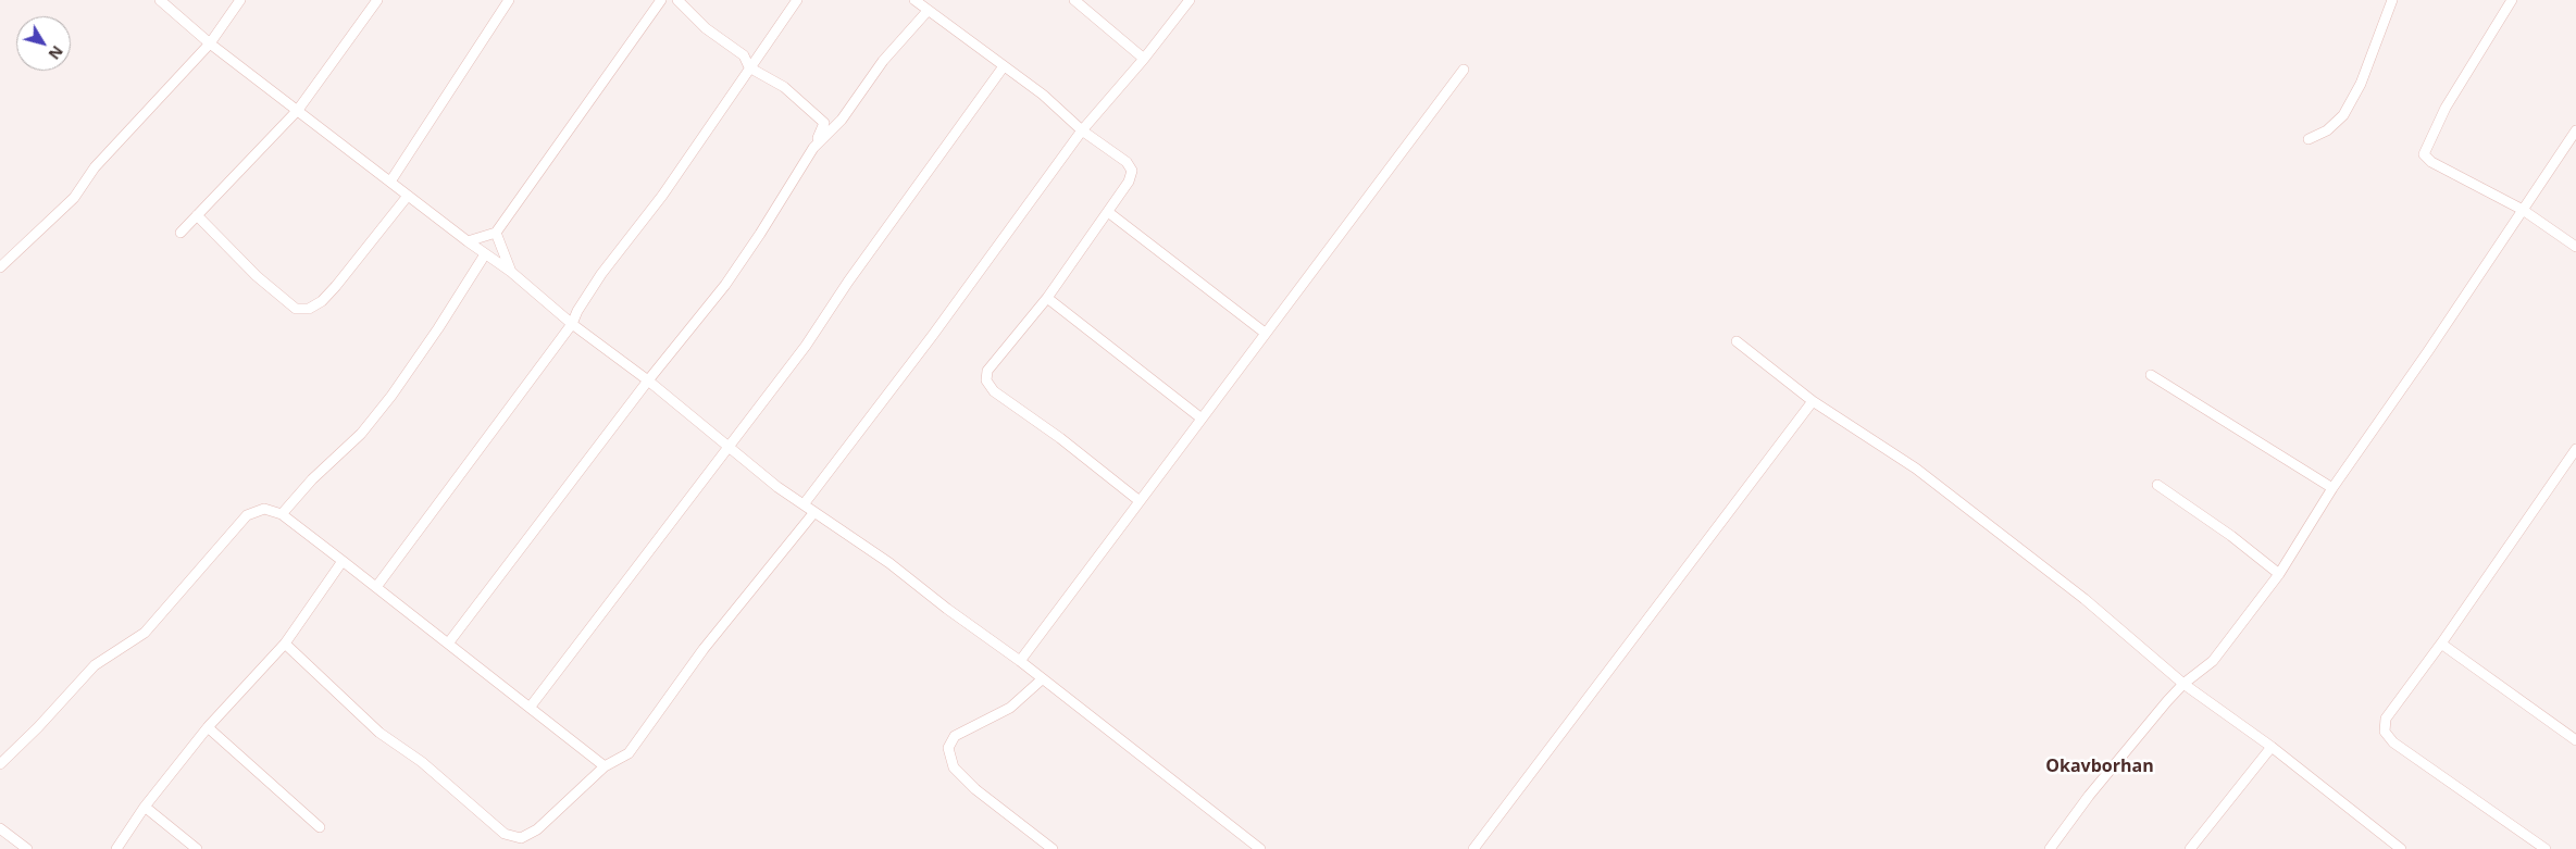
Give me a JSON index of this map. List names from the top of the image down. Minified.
{"districts":["Okavborhan"],"north":"bottom right"}
